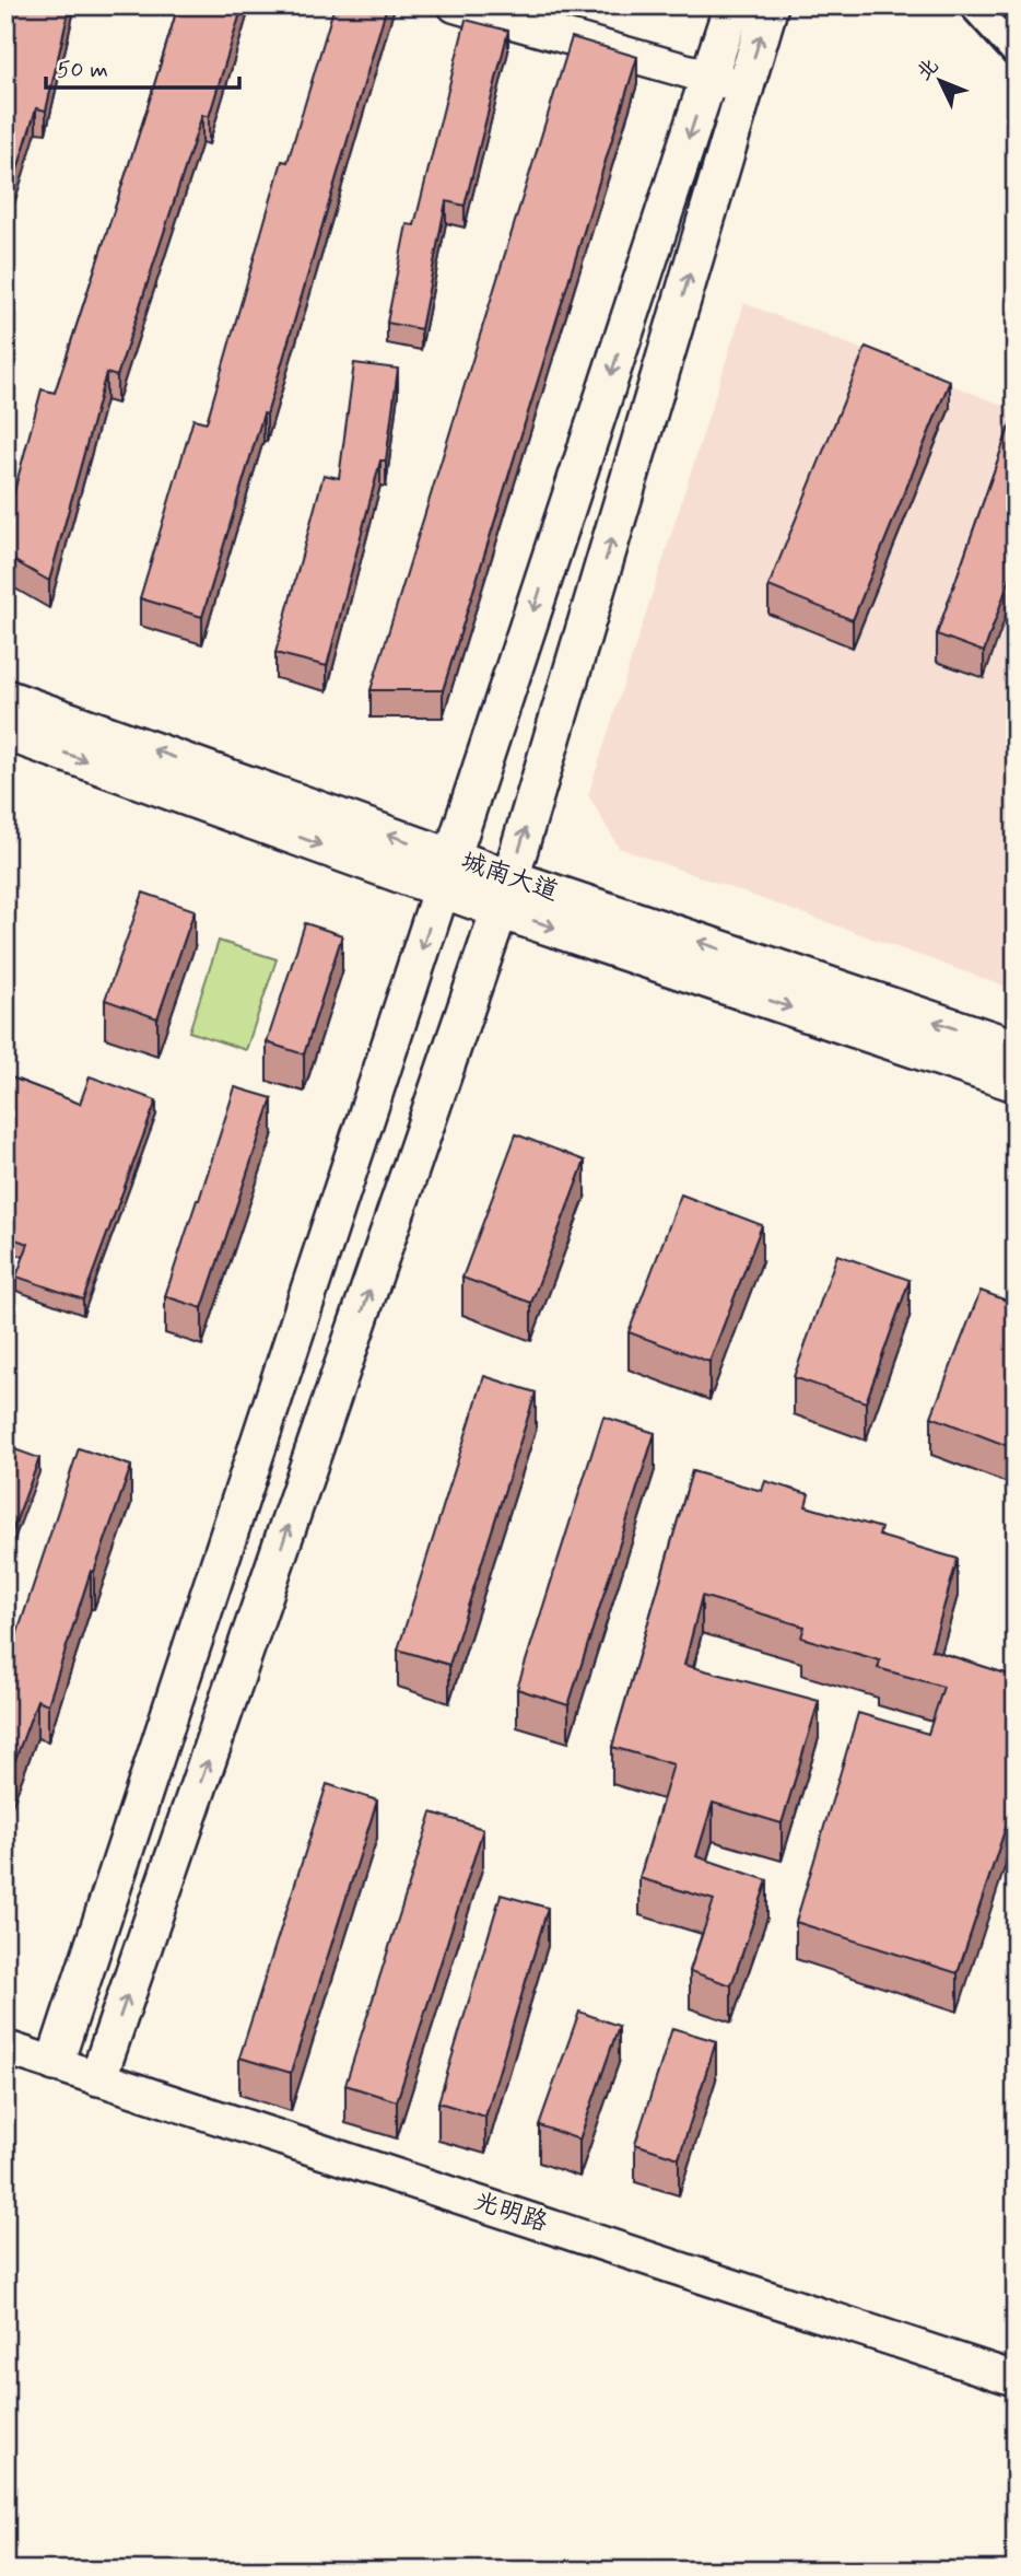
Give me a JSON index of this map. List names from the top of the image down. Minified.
{"streets":{"main road":["城南大道"],"street":["光明路"]},"scale_bar":"50 m","north":"top left"}
